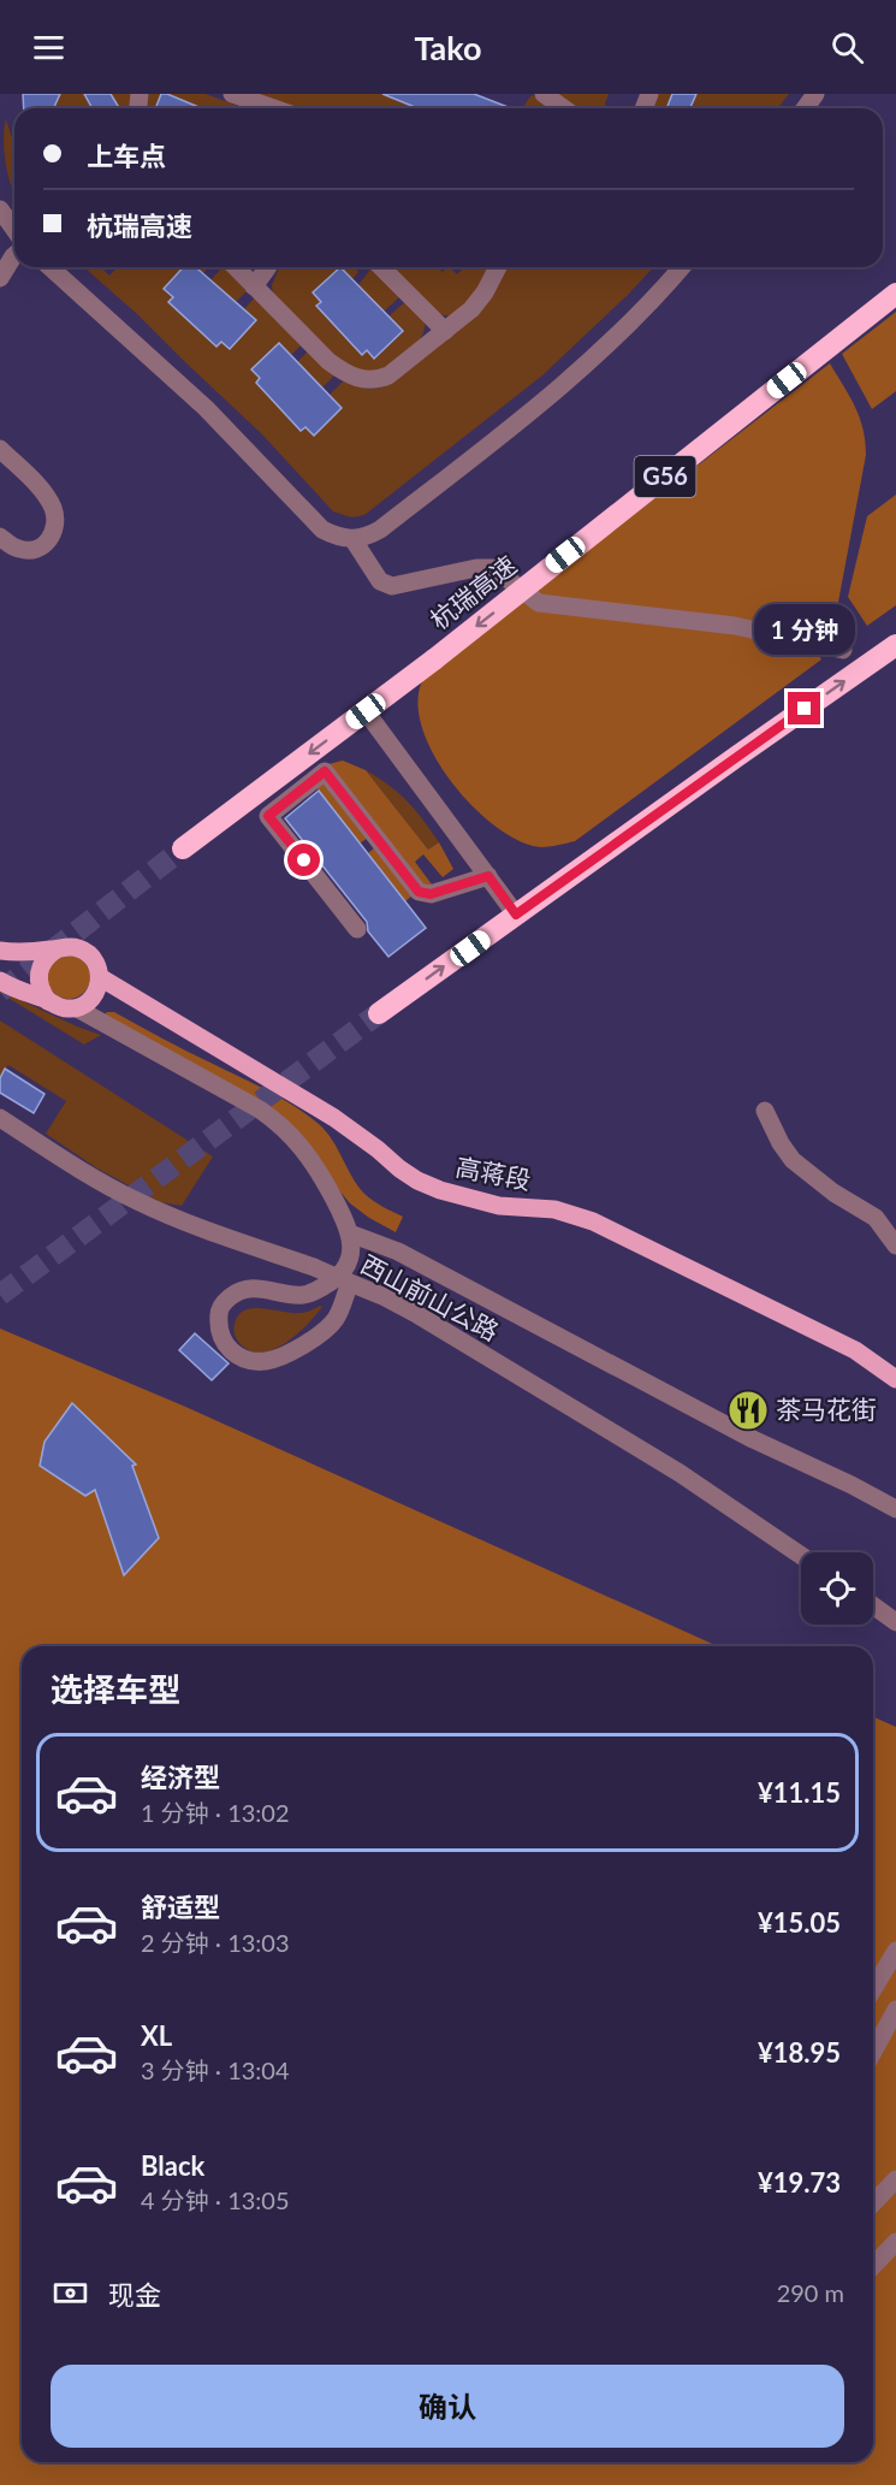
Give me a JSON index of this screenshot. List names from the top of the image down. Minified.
{"streets":{"highway":["G56","杭瑞高速"],"main road":["高蒋段"],"street":["西山前山公路"]},"one_way":["杭瑞高速"],"places":{"restaurant":["茶马花街"]},"page":{"header":"Tako","banner":["上车点","杭瑞高速"],"bubble":"1 分钟","heading":"选择车型","list":[{"name":"经济型","note":"1 分钟 · 13:02","value":"¥11.15"},{"name":"舒适型","note":"2 分钟 · 13:03","value":"¥15.05"},{"name":"XL","note":"3 分钟 · 13:04","value":"¥18.95"},{"name":"Black","note":"4 分钟 · 13:05","value":"¥19.73"}],"pay":["现金","290 m"],"buttons":"确认"}}
